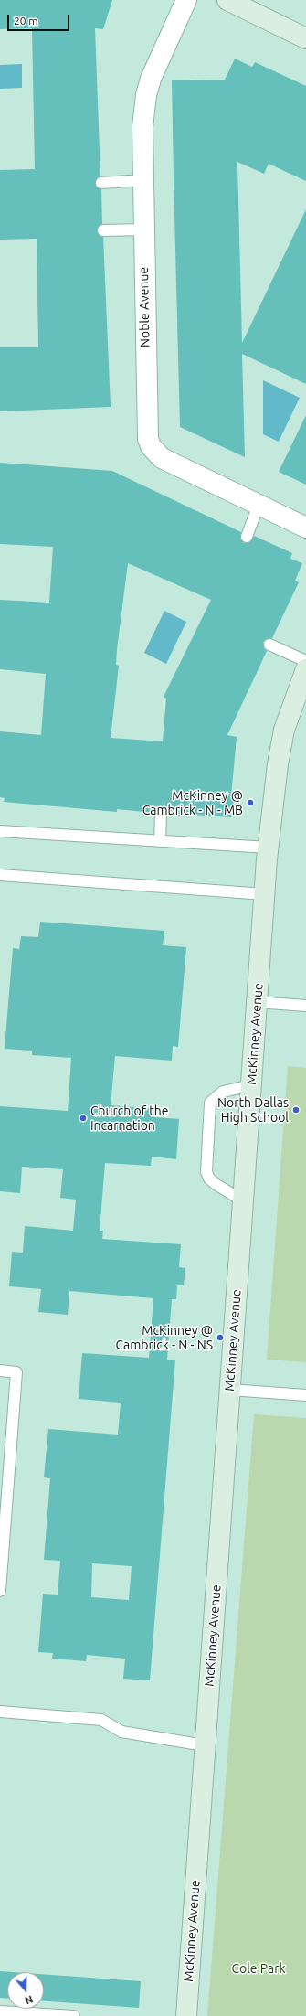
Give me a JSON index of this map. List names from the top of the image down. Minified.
{"streets":{"street":["Noble Avenue","McKinney Avenue"]},"parks":["Cole Park"],"places":["McKinney @ Cambrick - N - MB","North Dallas High School","Church of the Incarnation","McKinney @ Cambrick - N - NS"],"scale_bar":"20 m","north":"bottom"}
